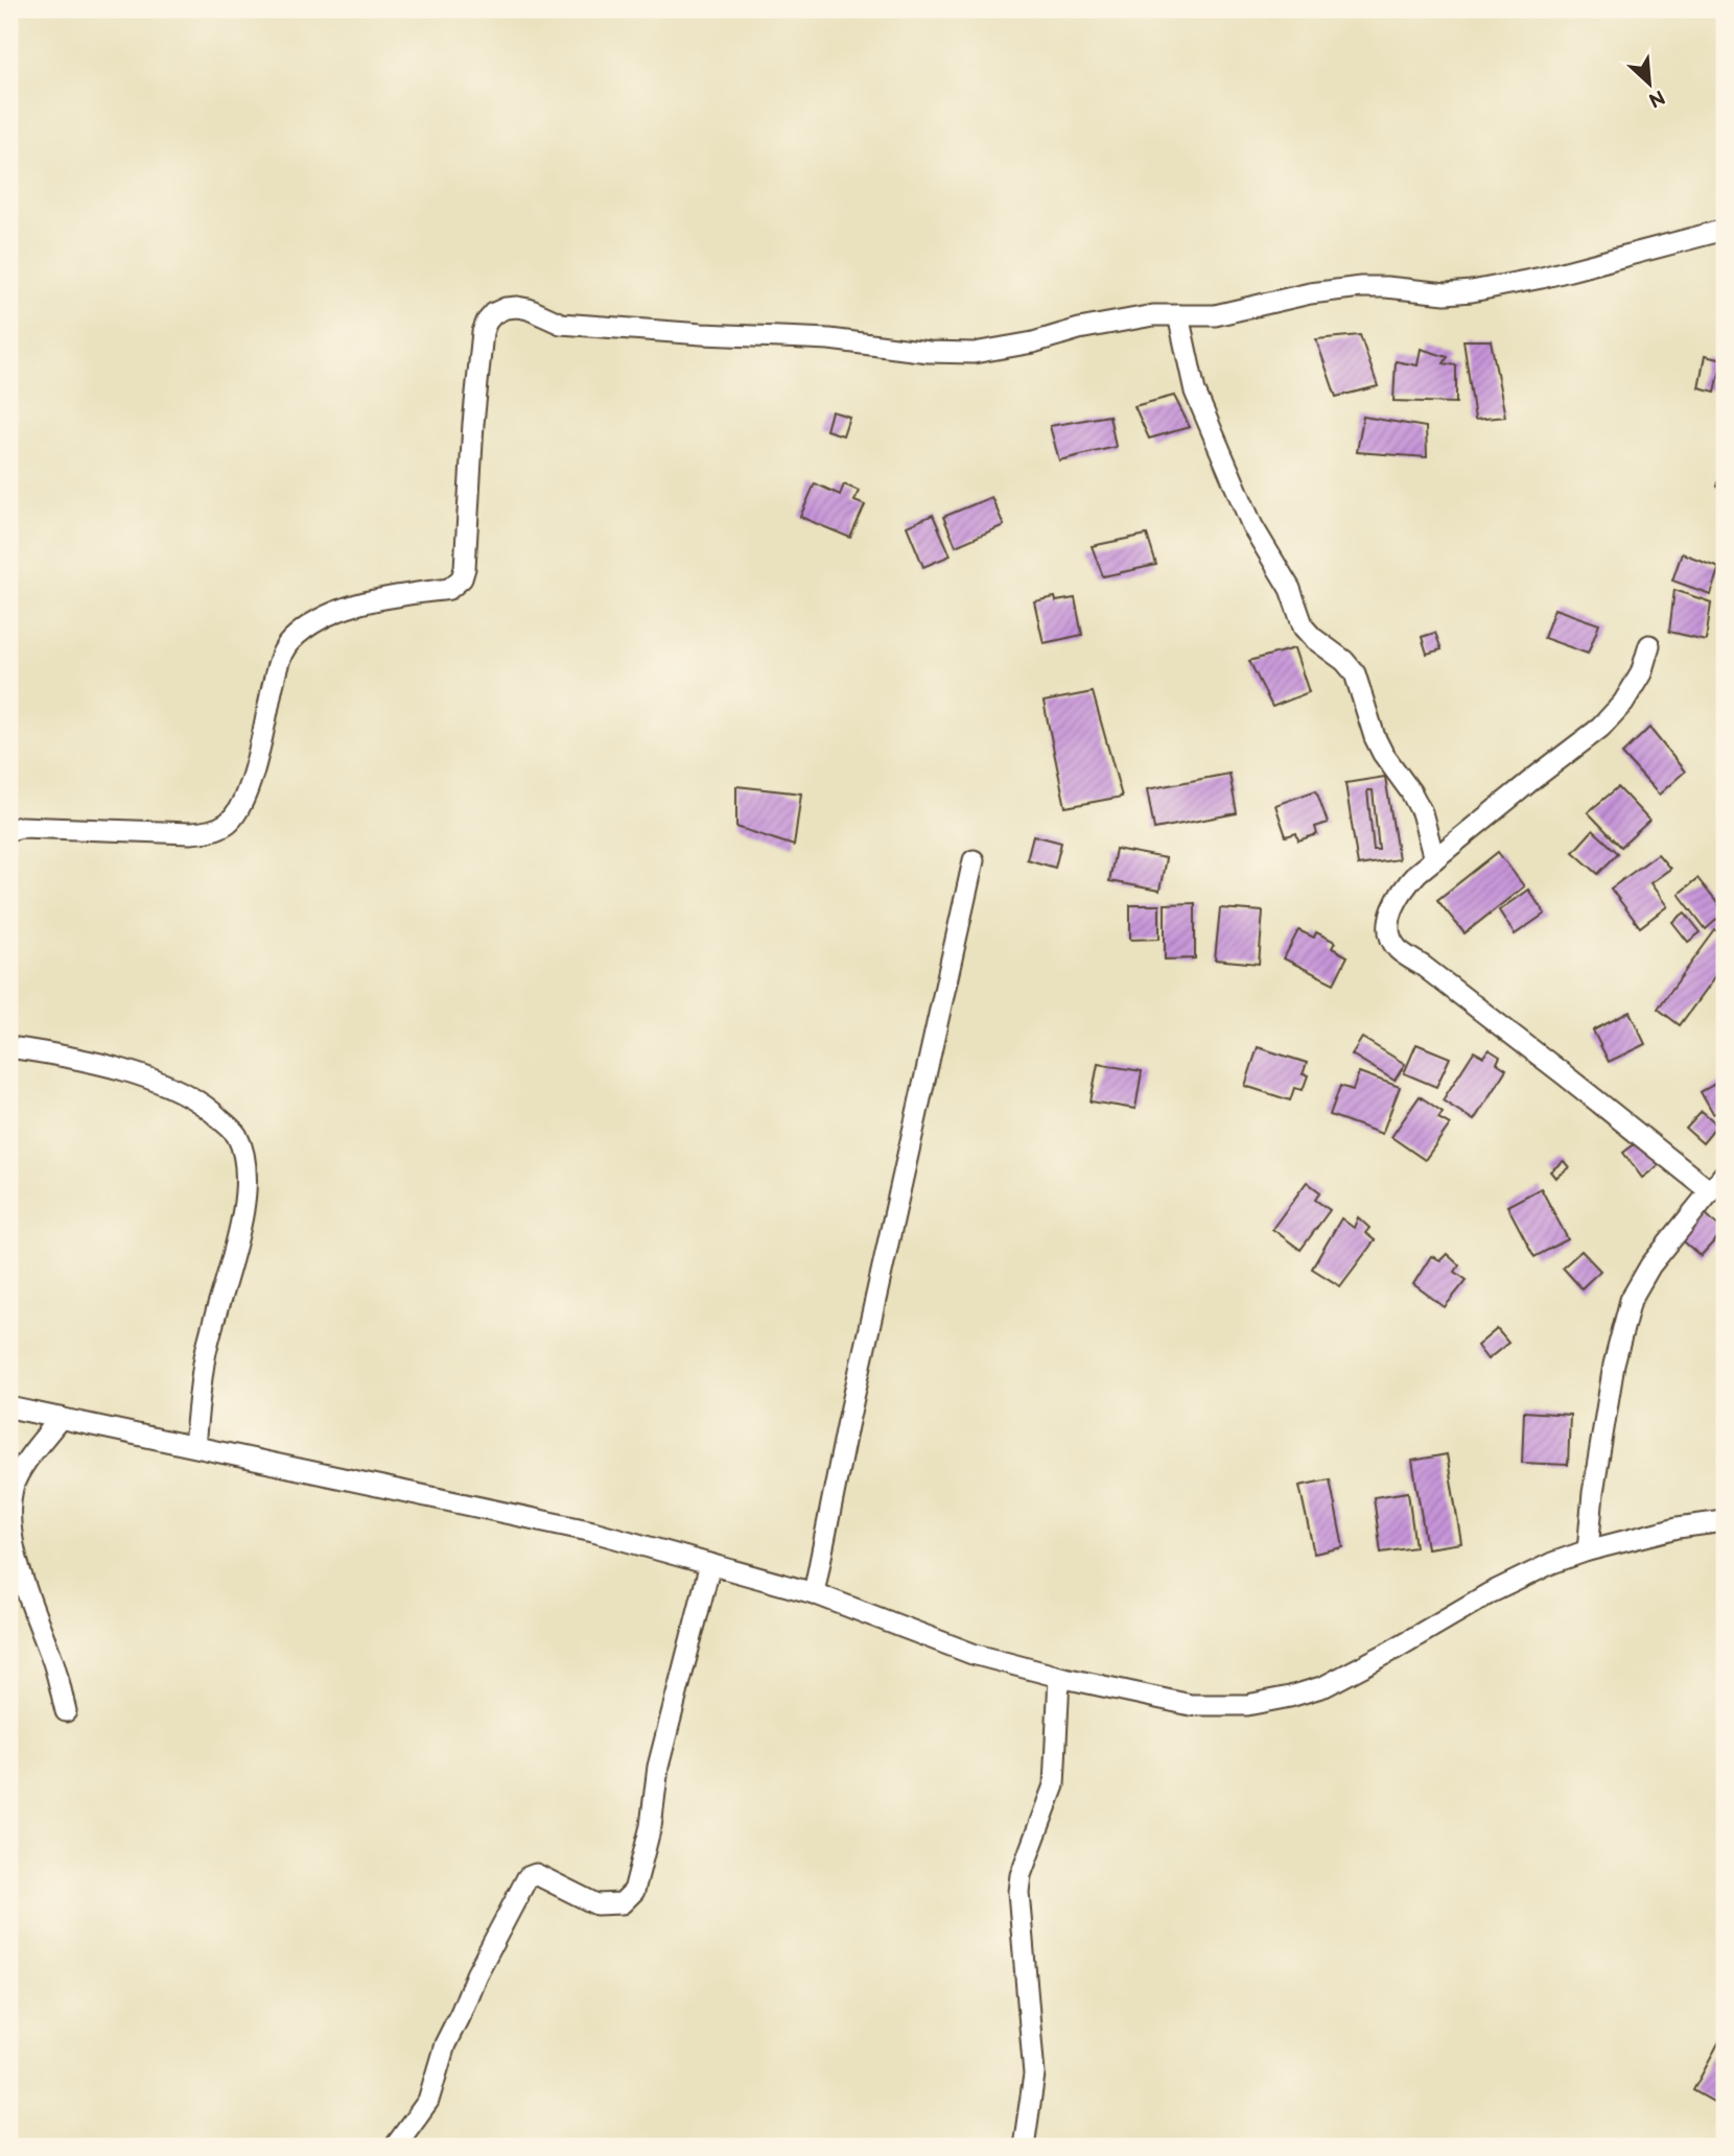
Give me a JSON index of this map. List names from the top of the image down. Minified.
{"north":"bottom right"}
